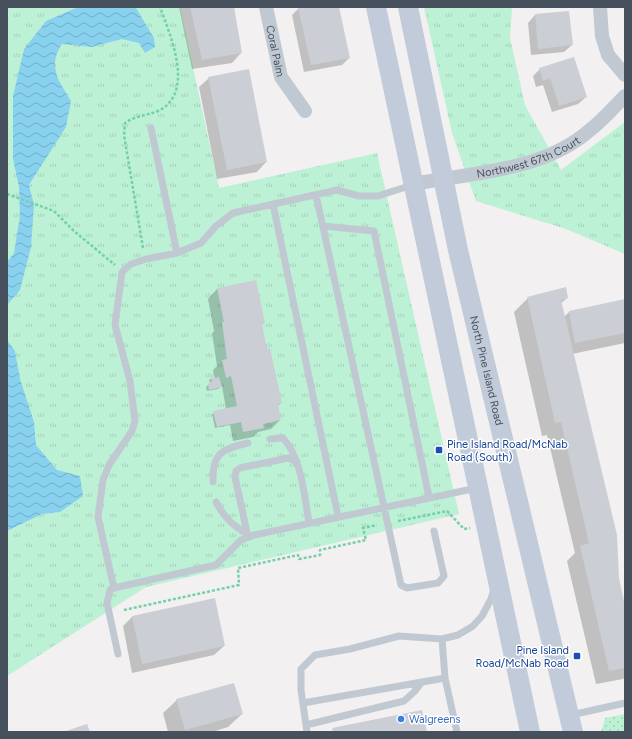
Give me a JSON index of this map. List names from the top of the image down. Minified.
{"streets":{"main road":["North Pine Island Road"],"street":["Coral Palm","Northwest 67th Court"]},"crossings":[["Northwest 67th Court","North Pine Island Road"]],"places":{"transit":["Pine Island Road/McNab Road (South)","Pine Island Road/McNab Road"],"other":["Walgreens"]}}
